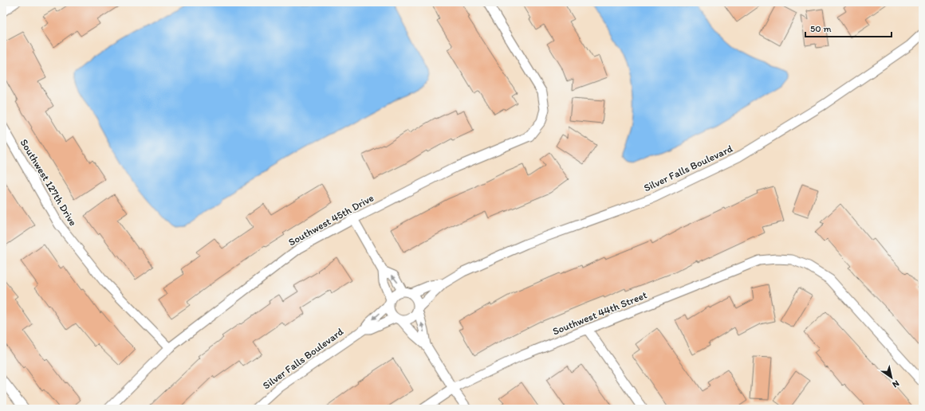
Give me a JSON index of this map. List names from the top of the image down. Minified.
{"streets":{"street":["Silver Falls Boulevard","Southwest 127th Drive","Southwest 45th Drive","Southwest 44th Street"]},"crossings":[["Southwest 127th Drive","Southwest 45th Drive"]],"scale_bar":"50 m","north":"bottom right"}
